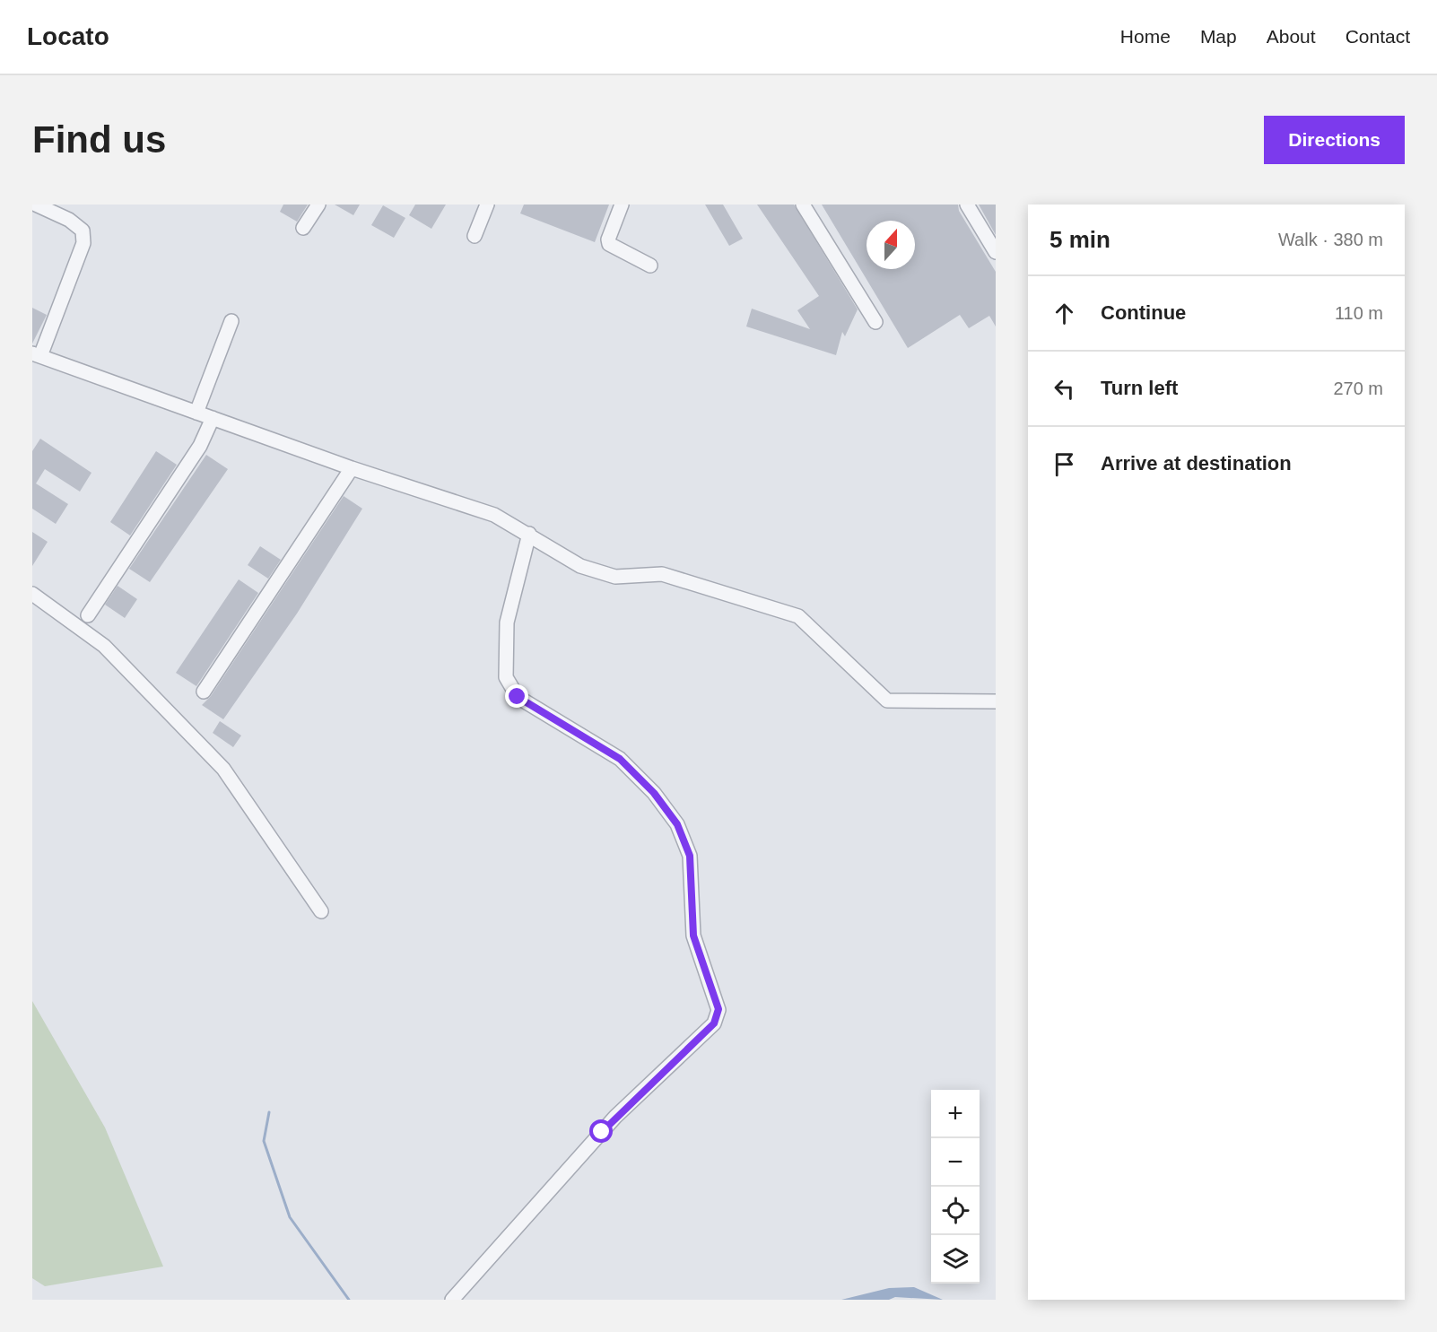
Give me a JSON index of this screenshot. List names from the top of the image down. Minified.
{"north":"top","page":{"header":"Locato","nav":["Home","Map","About","Contact"],"buttons":"Directions","title":"Find us","heading":["5 min","Walk · 380 m"],"list":[["Continue","110 m"],["Turn left","270 m"],"Arrive at destination"],"map_buttons":["+","−"]}}
